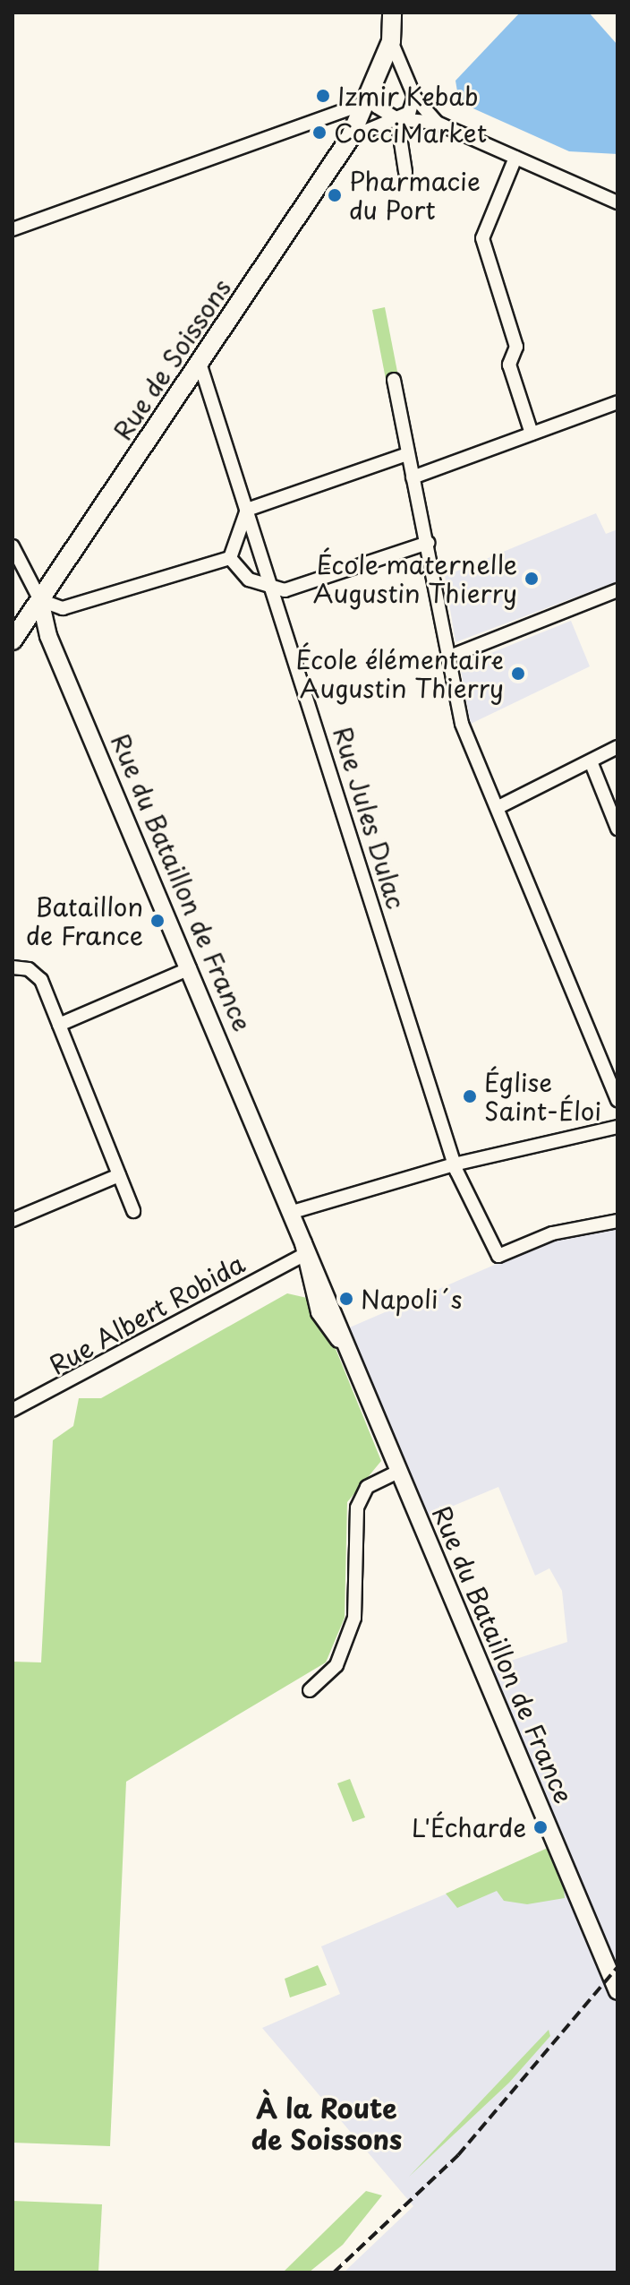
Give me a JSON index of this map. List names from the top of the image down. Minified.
{"streets":{"main road":["Rue de Soissons"],"street":["Rue Jules Dulac","Rue du Bataillon de France","Rue Albert Robida"]},"crossings":[["Rue de Soissons","Rue Jules Dulac"],["Rue de Soissons","Rue du Bataillon de France"],["Rue du Bataillon de France","Rue Albert Robida"]],"districts":["À la Route de Soissons"],"places":["Izmir Kebab","CocciMarket","Pharmacie du Port","École maternelle Augustin Thierry","École élémentaire Augustin Thierry","Bataillon de France","Église Saint-Éloi","Napoli´s","L'Écharde"]}
